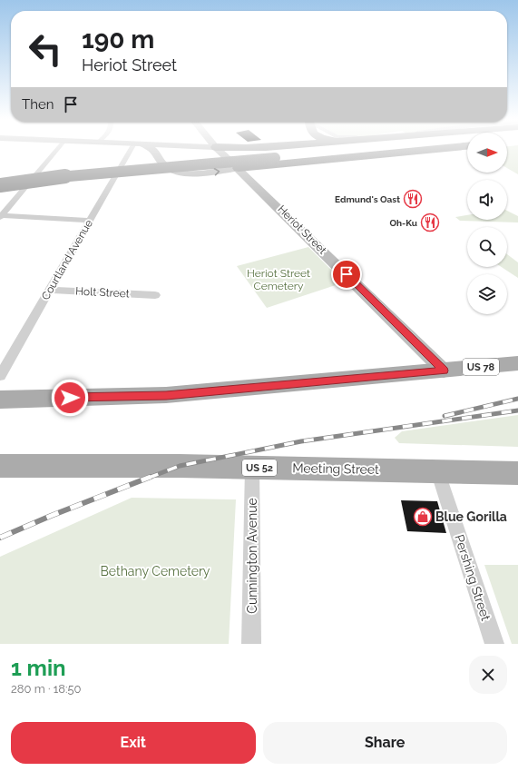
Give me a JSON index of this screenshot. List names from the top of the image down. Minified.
{"streets":{"main road":["US 78","US 52","Meeting Street"],"street":["Heriot Street","Courtland Avenue","Holt Street","Cunnington Avenue","Pershing Street"]},"crossings":[["Heriot Street","US 78"],["Courtland Avenue","Holt Street"],["Meeting Street","Cunnington Avenue"],["Meeting Street","Pershing Street"]],"parks":["Heriot Street Cemetery","Bethany Cemetery"],"places":{"restaurant":["Edmund's Oast","Oh-Ku"],"shop":["Blue Gorilla"]},"north":"right","page":{"turn":["190 m","Heriot Street"],"then":"Then","heading":["1 min","280 m · 18:50"],"buttons":["Exit","Share"]}}
